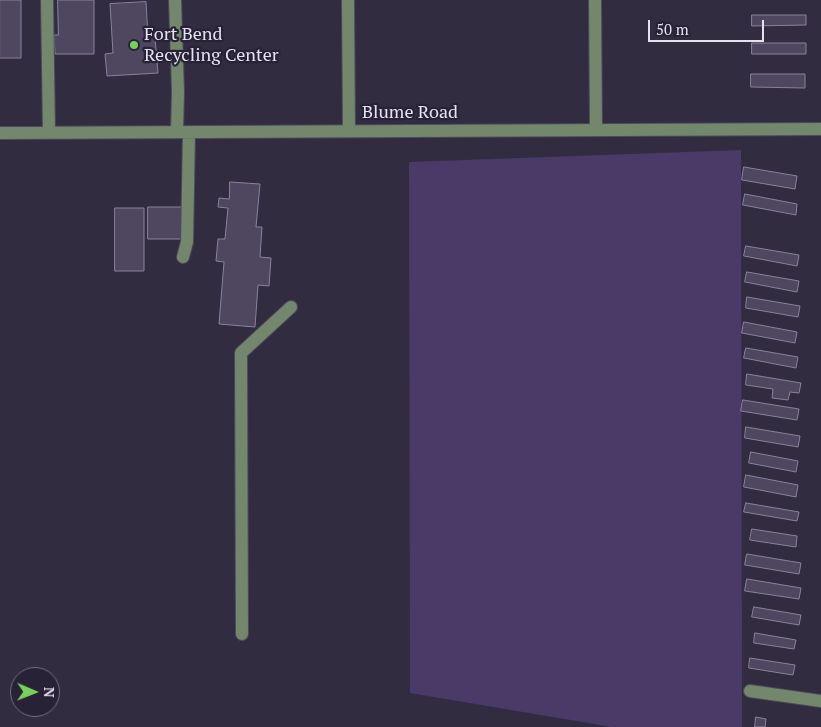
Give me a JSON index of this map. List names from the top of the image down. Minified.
{"streets":{"street":["Blume Road"]},"places":["Fort Bend Recycling Center"],"scale_bar":"50 m","north":"right"}
